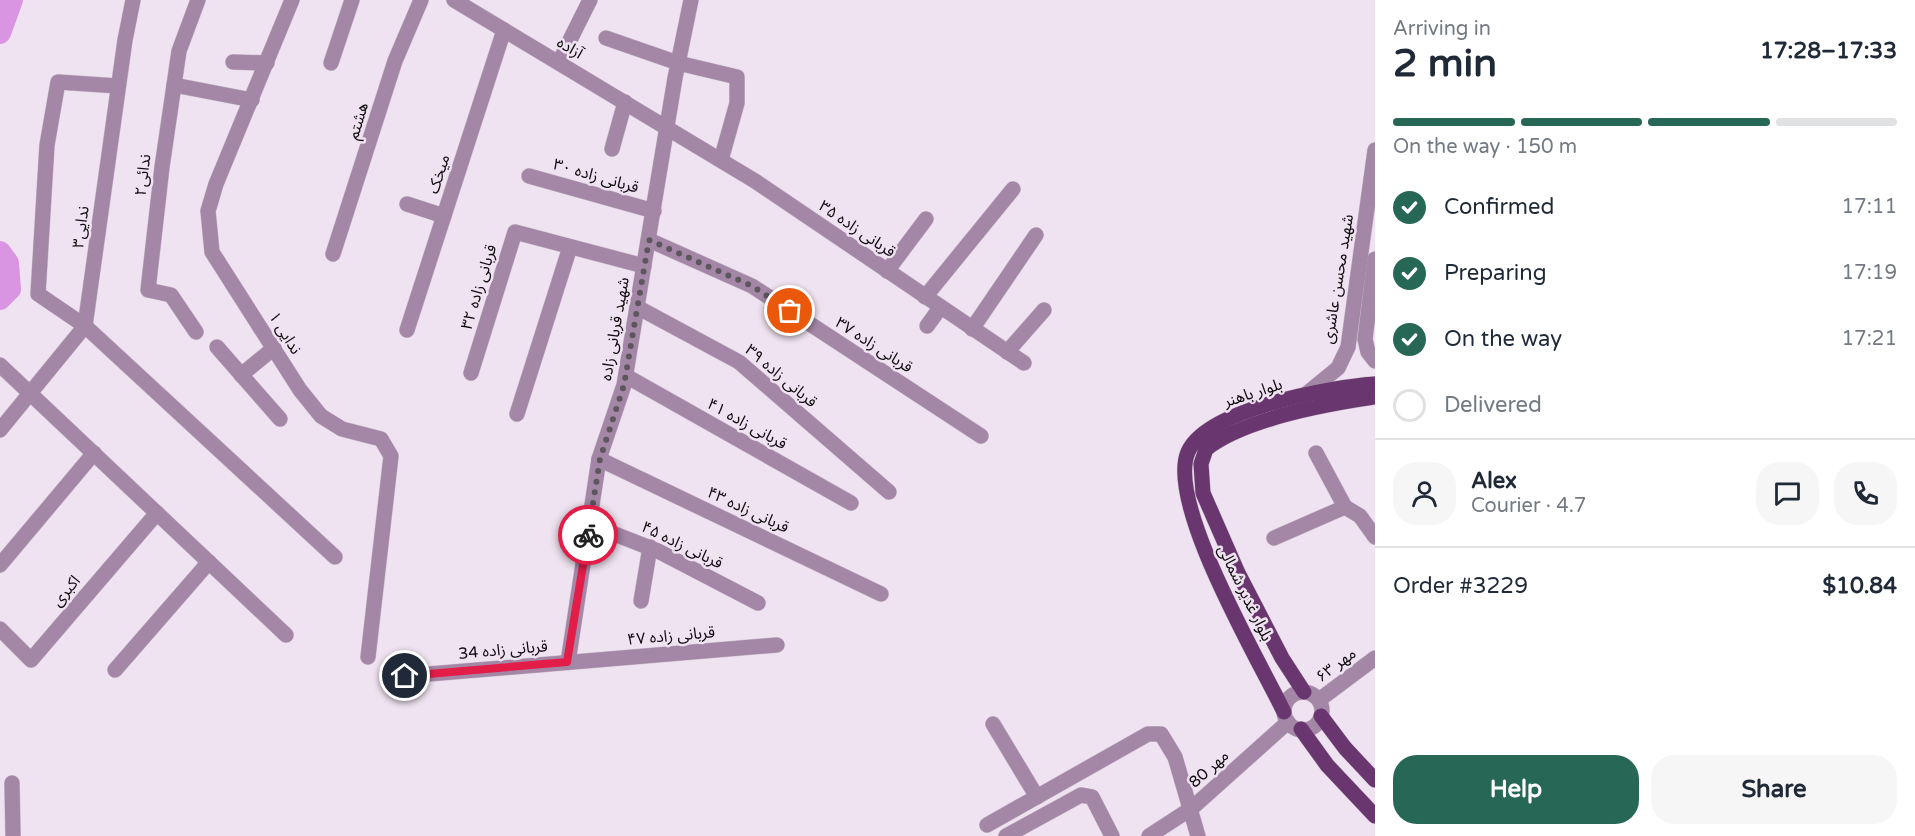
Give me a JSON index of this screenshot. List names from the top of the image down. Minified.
{"streets":{"main road":["بلوار باهنر","بلوار غدیر شمالی"],"street":["آزاده","هشتم","میخک","ندائی۲","قربانی زاده ۳۰","ندایی۳","قربانی زاده ۳۵","شهید محسن عاشری","قربانی زاده ۳۲","شهید قربانی زاده","ندایی ۱","قربانی زاده ۳۷","قربانی زاده ۳۹","قربانی زاده ۴۱","قربانی زاده ۴۳","قربانی زاده ۴۵","اکبری","قربانی زاده ۴۷","قربانی زاده 34","مهر ۶۳","مهر 80"]},"crossings":[["آزاده","میخک"],["آزاده","قربانی زاده ۳۵"],["آزاده","شهید قربانی زاده"],["قربانی زاده ۳۰","شهید قربانی زاده"],["قربانی زاده ۳۵","شهید قربانی زاده"],["شهید محسن عاشری","بلوار باهنر"],["قربانی زاده ۳۲","شهید قربانی زاده"],["شهید قربانی زاده","قربانی زاده ۳۷"],["شهید قربانی زاده","قربانی زاده ۳۹"],["شهید قربانی زاده","قربانی زاده ۴۱"],["شهید قربانی زاده","قربانی زاده ۴۳"],["شهید قربانی زاده","قربانی زاده ۴۵"],["شهید قربانی زاده","قربانی زاده ۴۷"],["شهید قربانی زاده","قربانی زاده 34"],["بلوار باهنر","بلوار غدیر شمالی"],["بلوار غدیر شمالی","مهر ۶۳"],["بلوار غدیر شمالی","مهر 80"],["قربانی زاده ۴۷","قربانی زاده 34"],["مهر ۶۳","مهر 80"]],"page":{"heading":["2 min","Arriving in","17:28–17:33"],"panel":["Alex","Courier · 4.7","Order #3229","$10.84"],"bar":"On the way · 150 m","list":[["Confirmed","17:11"],["Preparing","17:19"],["On the way","17:21"],"Delivered"],"buttons":["Help","Share"]}}
